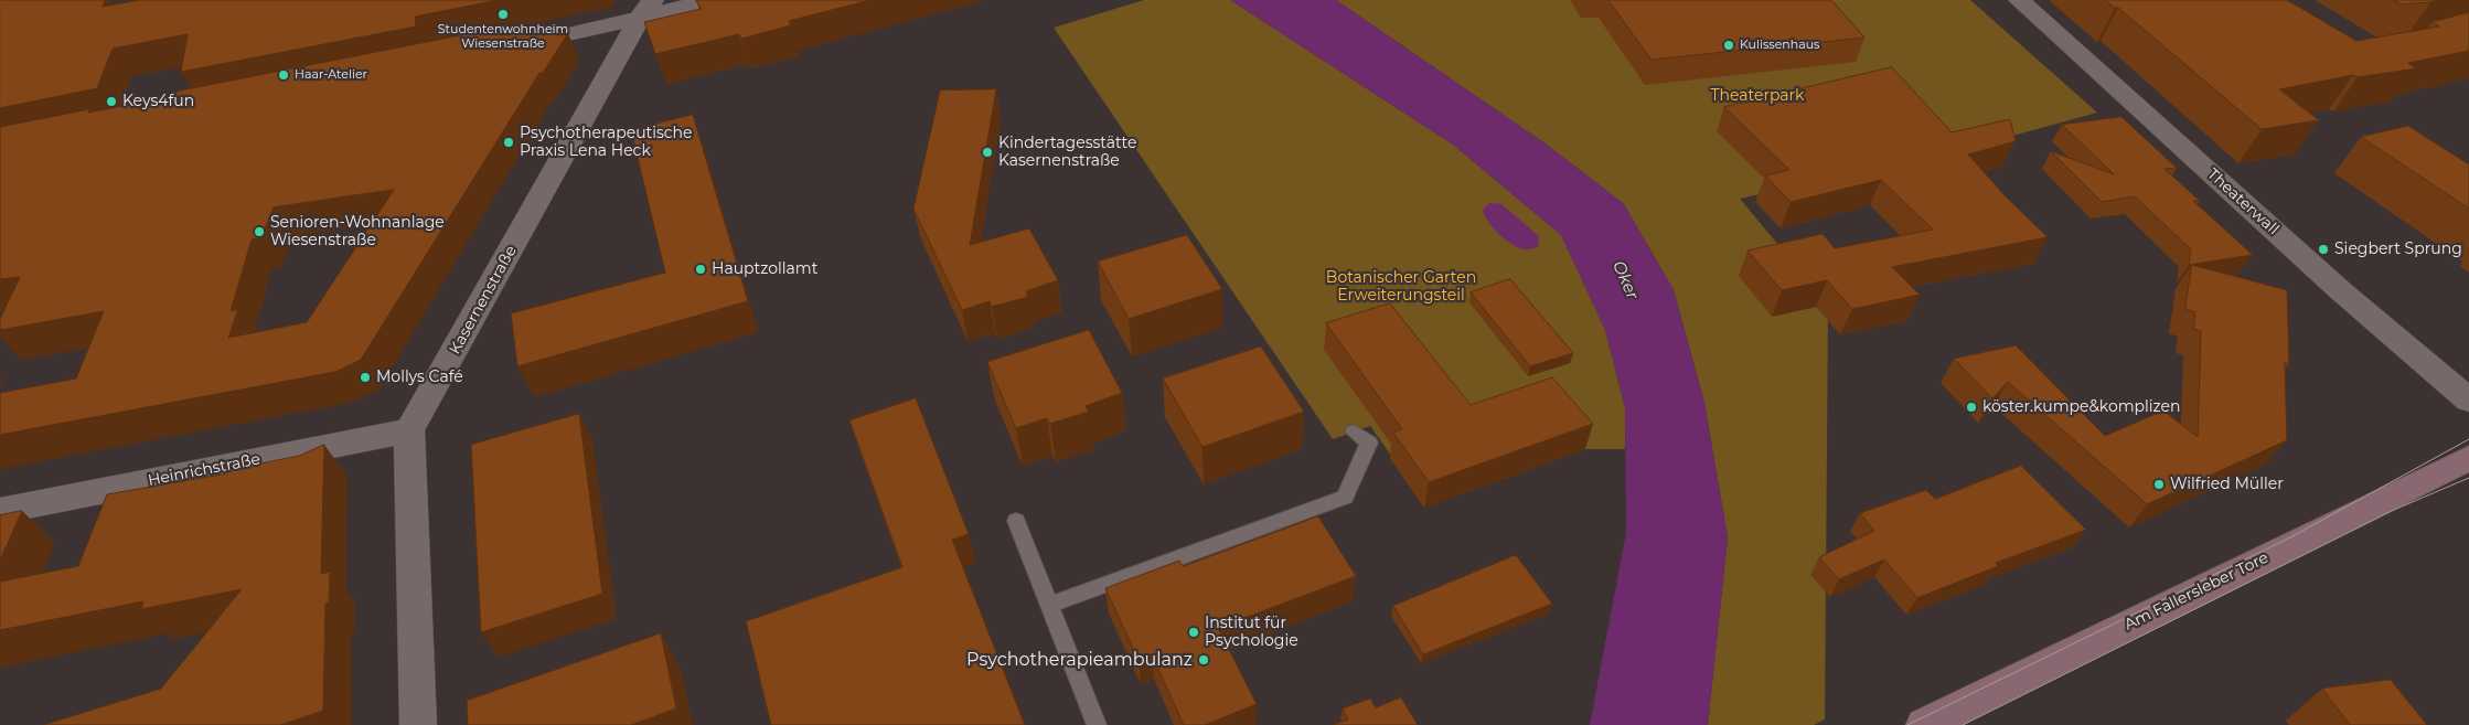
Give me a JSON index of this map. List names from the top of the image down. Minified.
{"streets":{"main road":["Am Fallersleber Tore"],"street":["Theaterwall","Kasernenstraße","Heinrichstraße"]},"crossings":[["Kasernenstraße","Heinrichstraße"]],"water":["Oker"],"parks":["Theaterpark","Botanischer Garten Erweiterungsteil"],"places":["Studentenwohnheim Wiesenstraße","Kulissenhaus","Haar-Atelier","Keys4fun","Psychotherapeutische Praxis Lena Heck","Kindertagesstätte Kasernenstraße","Senioren-Wohnanlage Wiesenstraße","Siegbert Sprung","Hauptzollamt","Mollys Café","köster.kumpe&komplizen","Wilfried Müller","Institut für Psychologie","Psychotherapieambulanz"]}
